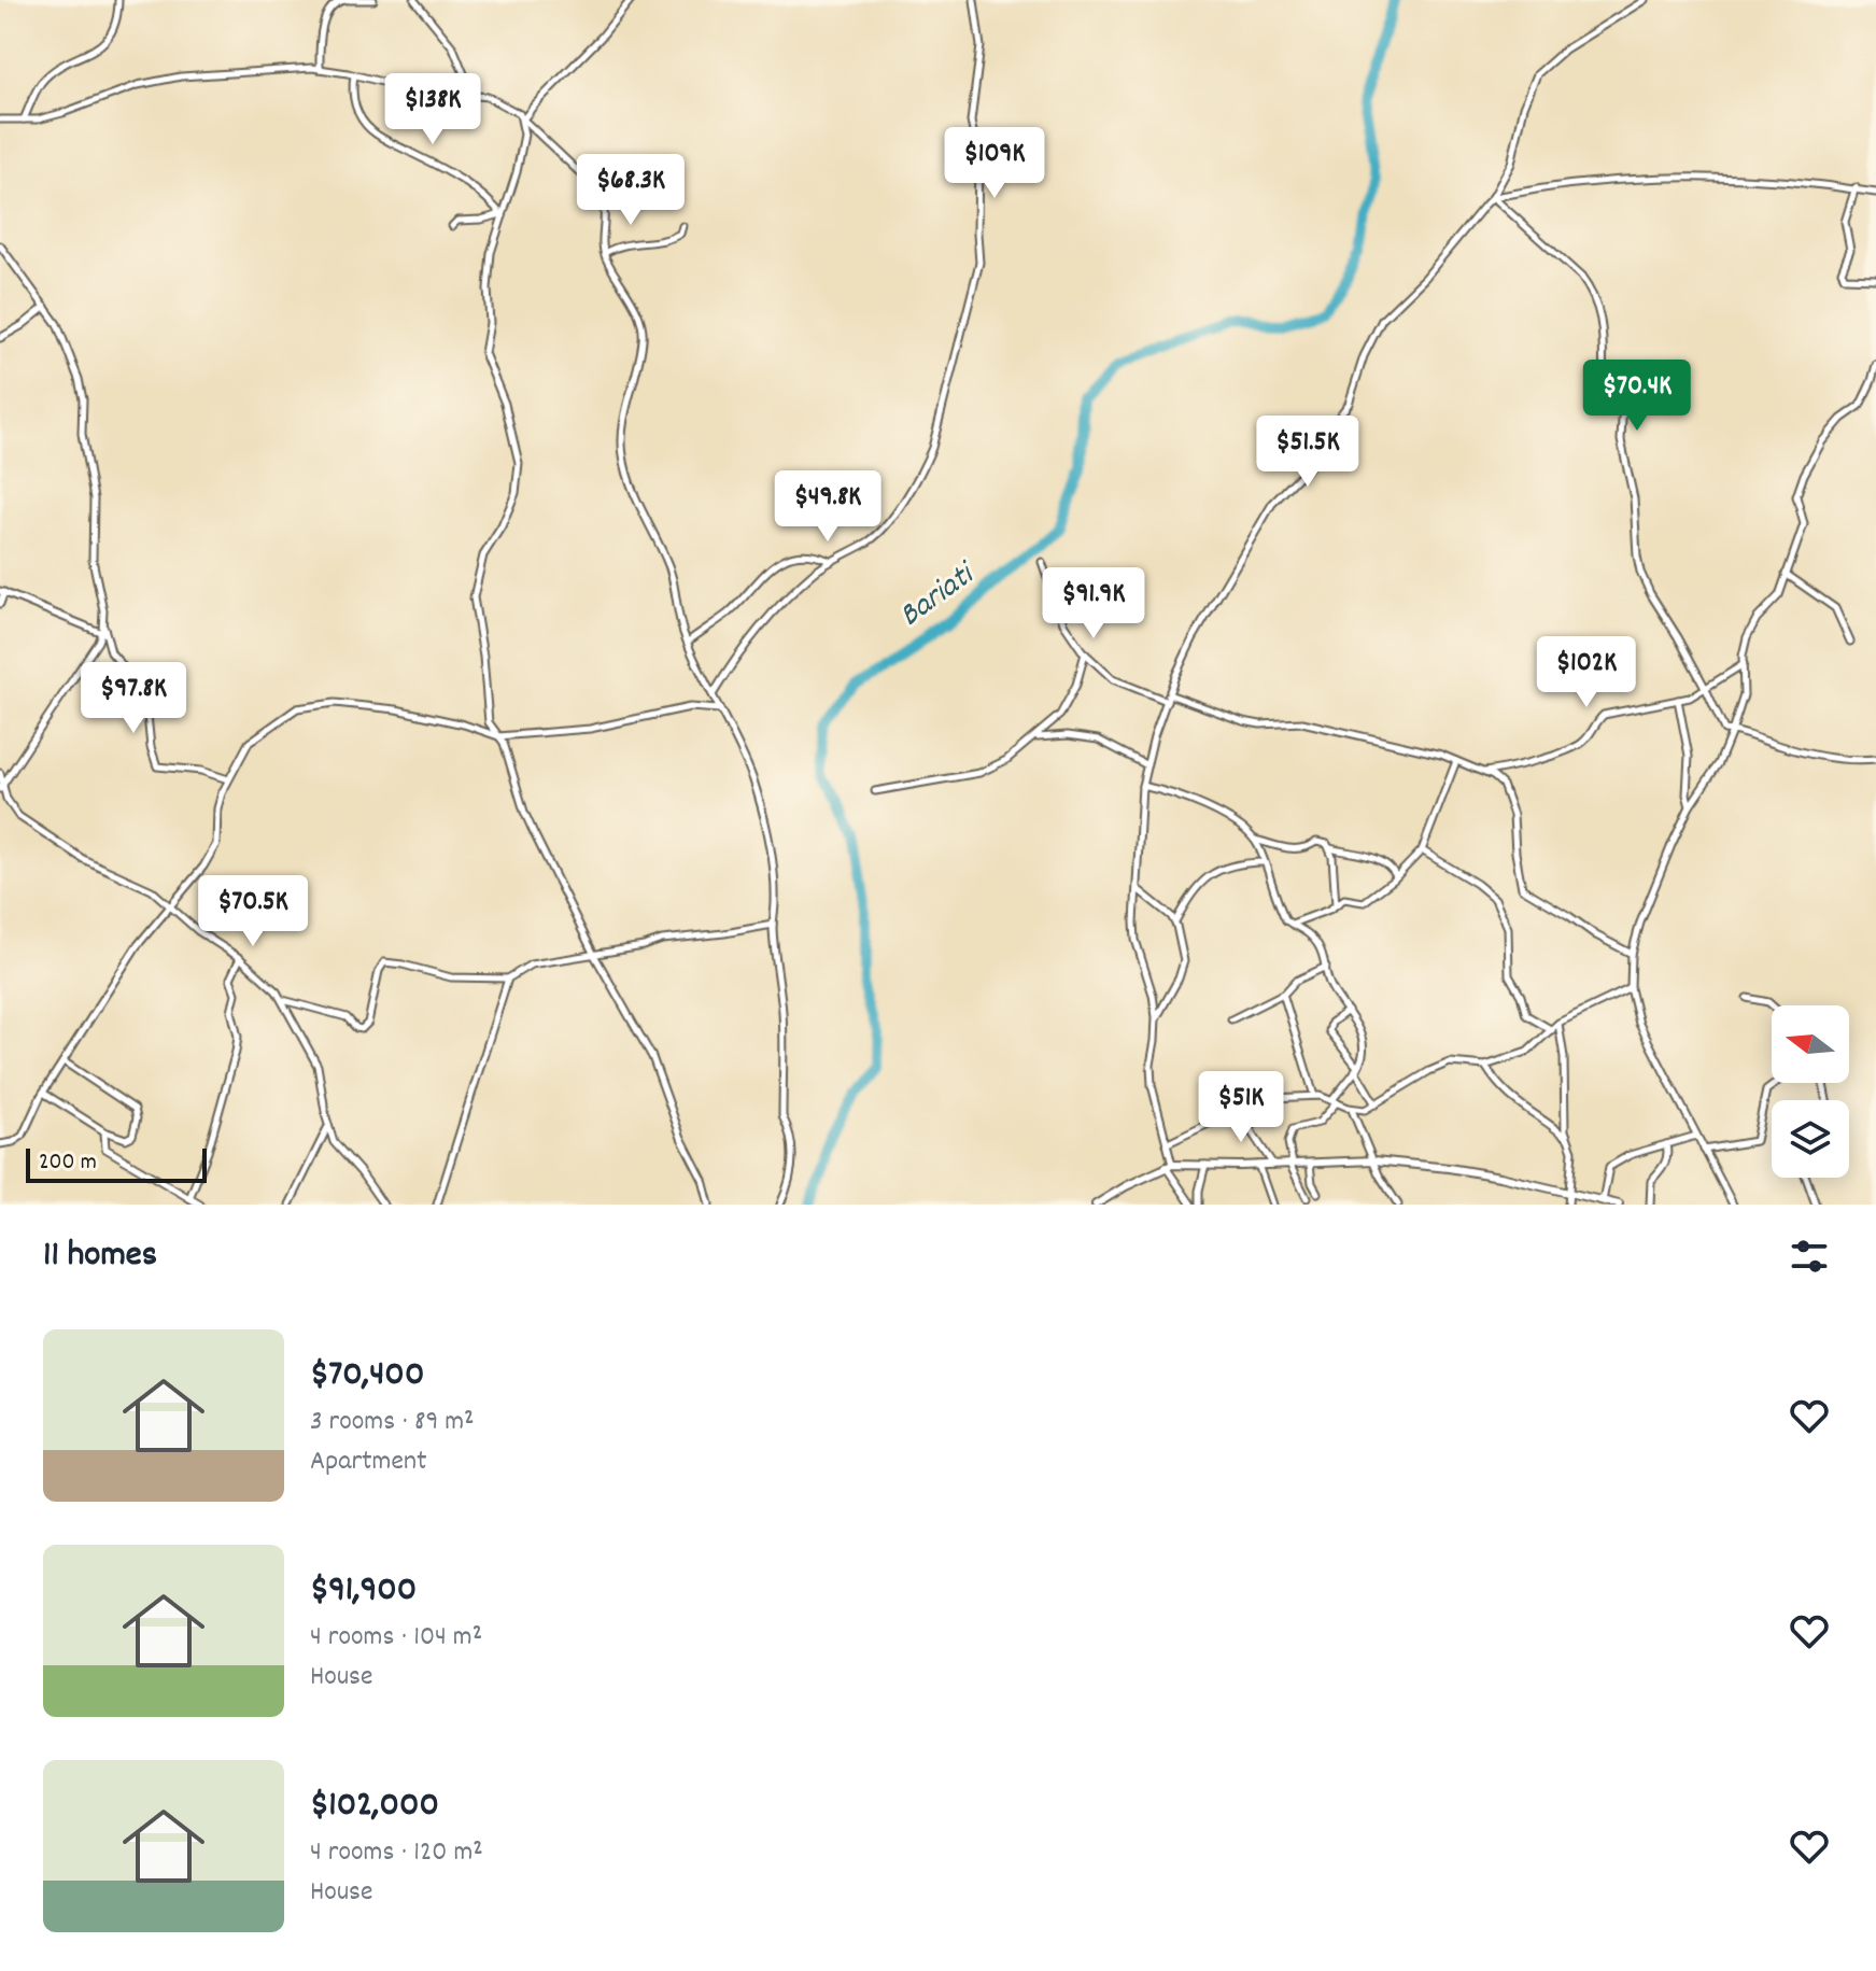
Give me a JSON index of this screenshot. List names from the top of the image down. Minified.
{"water":["Bariati"],"scale_bar":"200 m","north":"left","page":{"price":["$138K","$109K","$68.3K","$70.4K","$51.5K","$49.8K","$91.9K","$102K","$97.8K","$70.5K","$51K"],"scale":"200 m","heading":"11 homes","list":[{"name":"$70,400","note":"3 rooms · 89 m² · Apartment"},{"name":"$91,900","note":"4 rooms · 104 m² · House"},{"name":"$102,000","note":"4 rooms · 120 m² · House"}]}}
